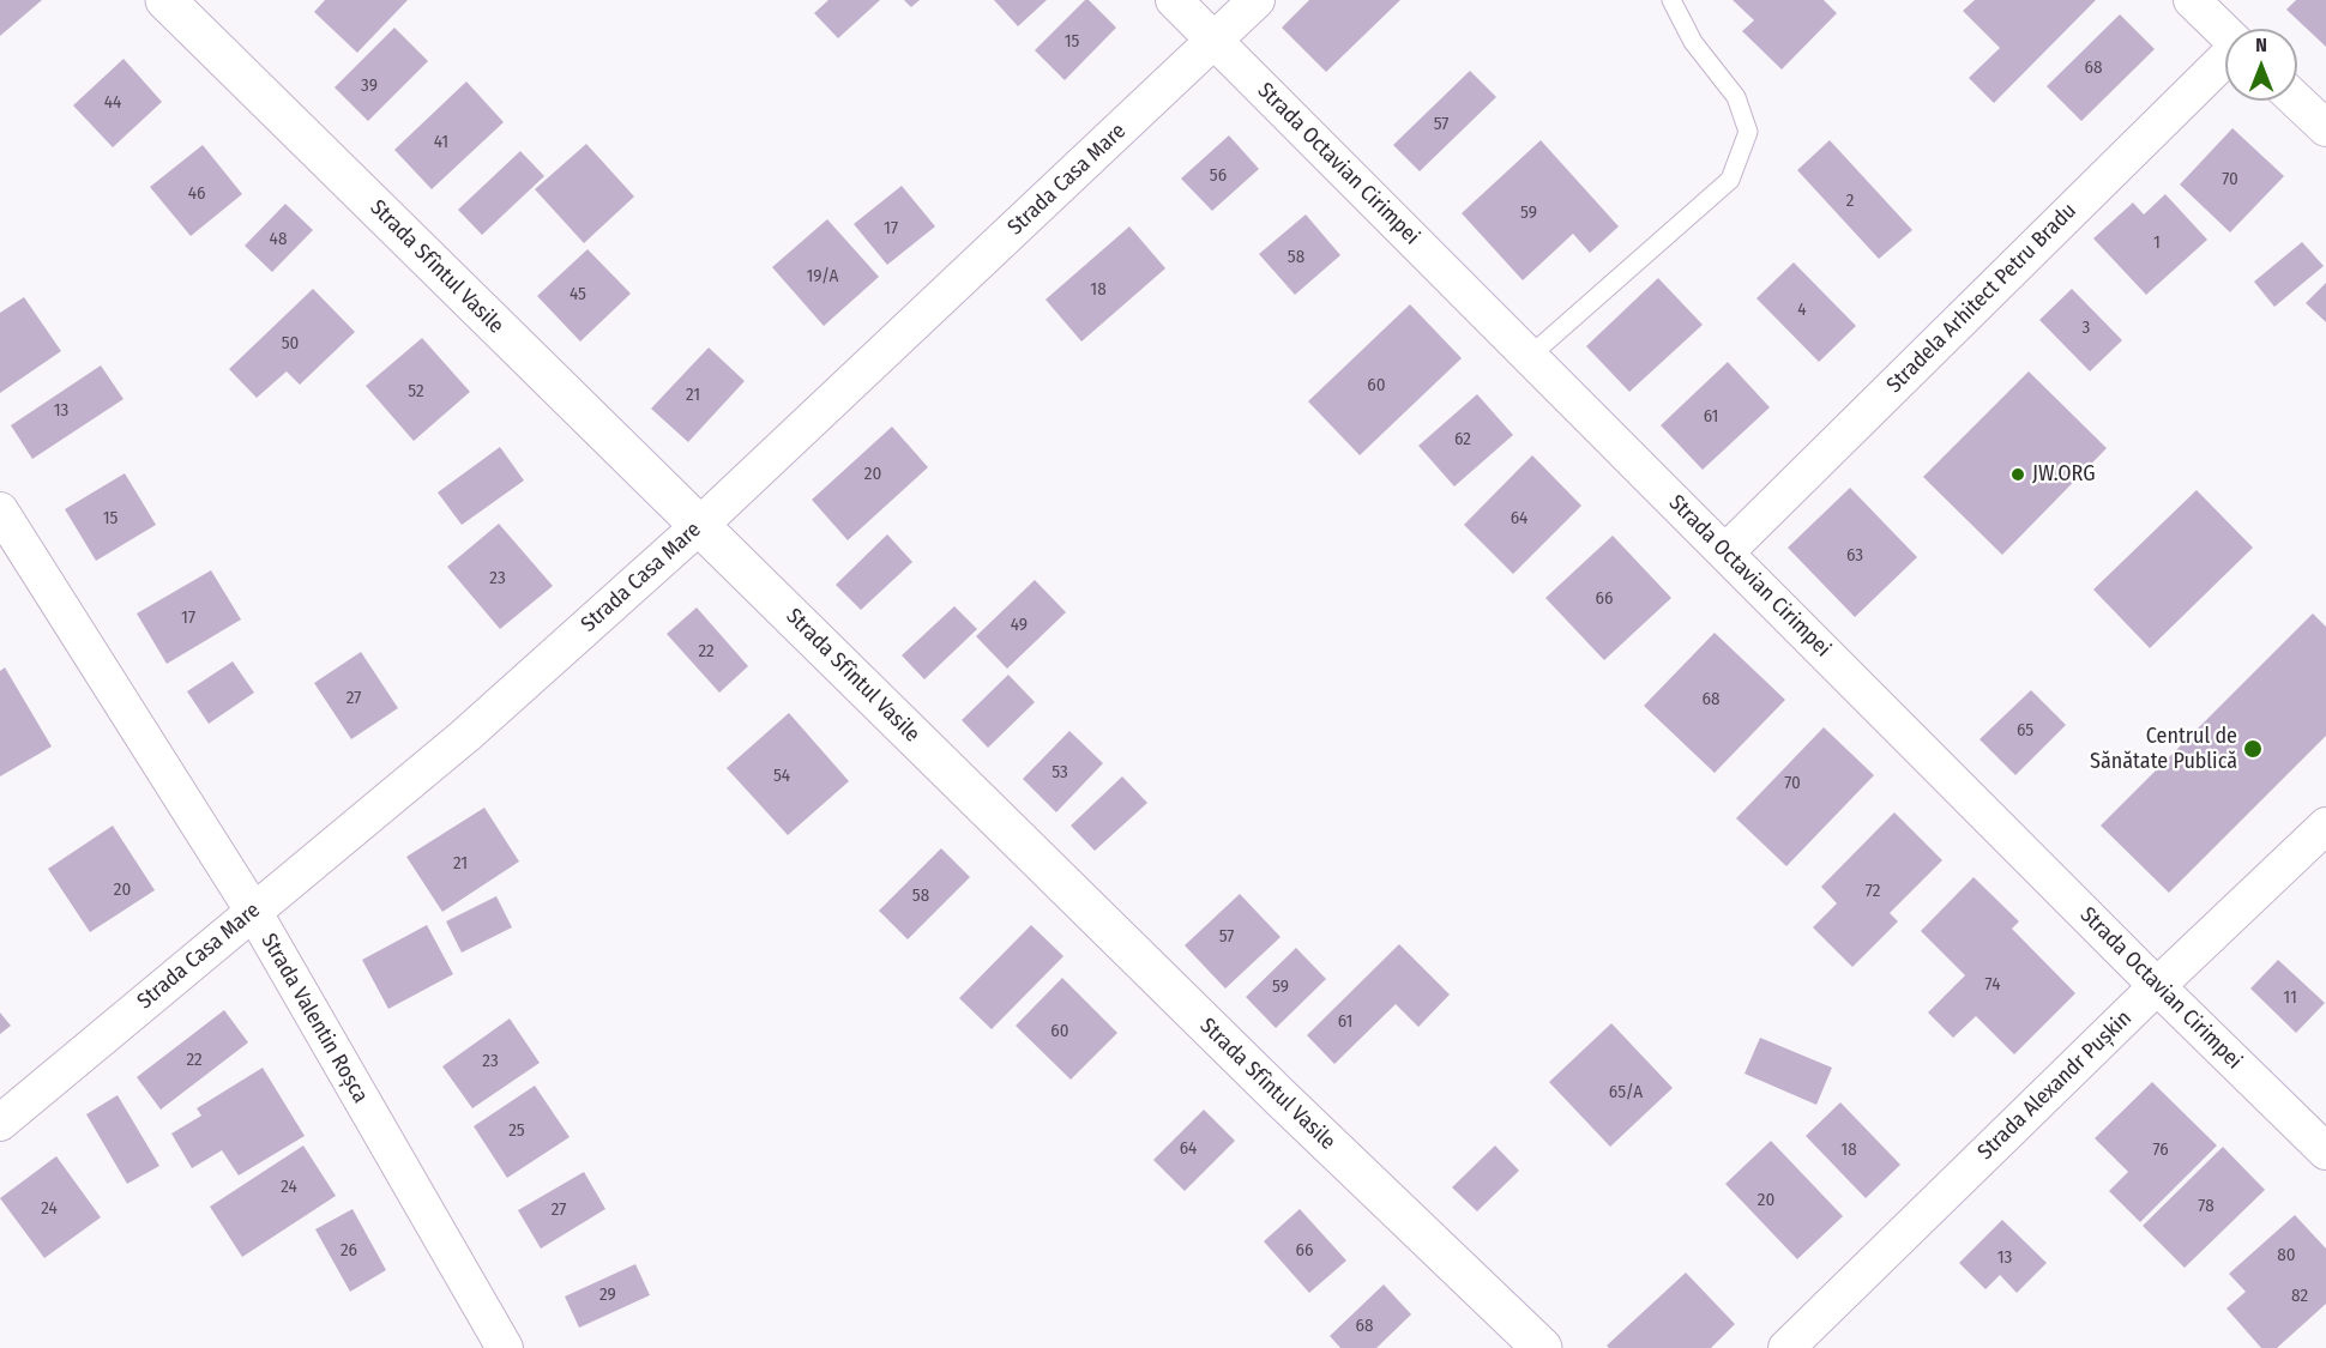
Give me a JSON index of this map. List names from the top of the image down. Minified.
{"streets":{"street":["Strada Octavian Cirimpei","Strada Casa Mare","Strada Sfîntul Vasile","Stradela Arhitect Petru Bradu","Strada Valentin Roșca","Strada Alexandr Pușkin"]},"crossings":[["Strada Octavian Cirimpei","Strada Casa Mare"],["Strada Octavian Cirimpei","Stradela Arhitect Petru Bradu"],["Strada Octavian Cirimpei","Strada Alexandr Pușkin"],["Strada Casa Mare","Strada Sfîntul Vasile"],["Strada Casa Mare","Strada Valentin Roșca"]],"places":["JW.ORG","Centrul de Sănătate Publică"],"house_numbers":["15","68","39","44","57","41","56","70","46","2","59","17","48","1","58","19/A","18","45","4","3","50","60","52","21","13","61","62","20","15","64","63","23","66","17","49","22","27","68","65","53","54","70","21","20","72","58","57","74","59","11","61","60","22","23","65/A","25","64","18","76","24","20","78","24","27","26","66","80","13","29","82","68"],"north":"top"}
